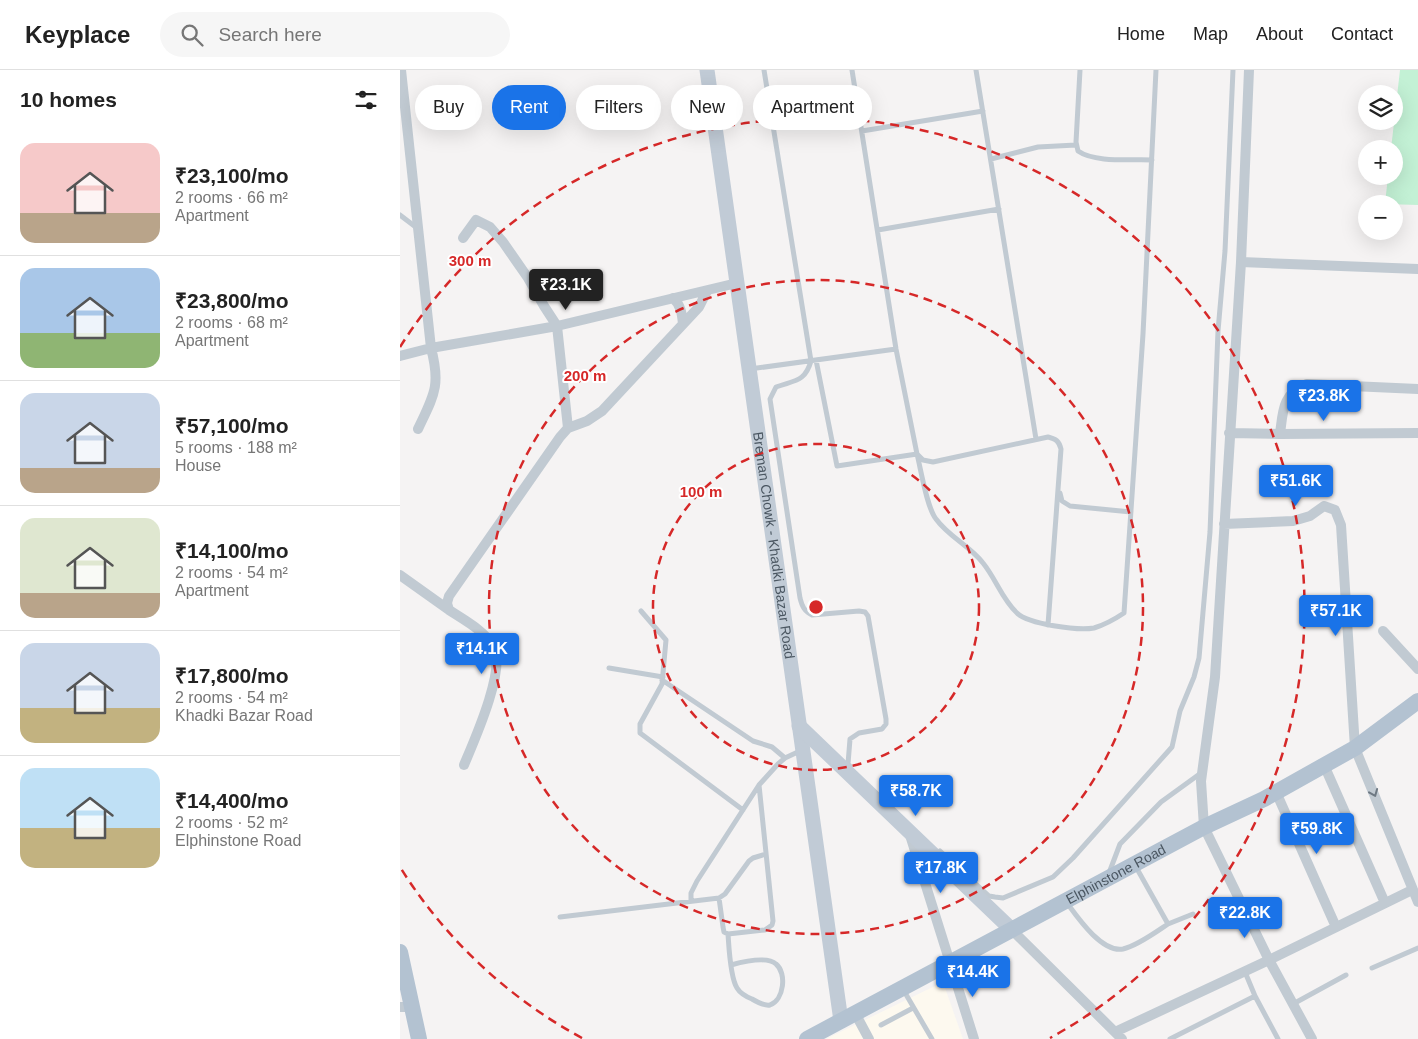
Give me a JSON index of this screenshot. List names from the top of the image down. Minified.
{"streets":{"main road":["Breman Chowk - Khadki Bazar Road","Elphinstone Road"]},"crossings":[["Breman Chowk - Khadki Bazar Road","Elphinstone Road"]],"page":{"header":"Keyplace","search":"Search here","nav":["Home","Map","About","Contact"],"heading":"10 homes","map_buttons":["+","−"],"chip":["Buy","Rent","Filters","New","Apartment"],"list":[{"name":"₹23,100/mo","note":"2 rooms · 66 m² · Apartment"},{"name":"₹23,800/mo","note":"2 rooms · 68 m² · Apartment"},{"name":"₹57,100/mo","note":"5 rooms · 188 m² · House"},{"name":"₹14,100/mo","note":"2 rooms · 54 m² · Apartment"},{"name":"₹17,800/mo","note":"2 rooms · 54 m² · Khadki Bazar Road"},{"name":"₹14,400/mo","note":"2 rooms · 52 m² · Elphinstone Road"}],"price":["₹23.1K","₹23.8K","₹51.6K","₹57.1K","₹14.1K","₹58.7K","₹59.8K","₹17.8K","₹22.8K","₹14.4K"]},"rings":["300 m","200 m","100 m"]}
